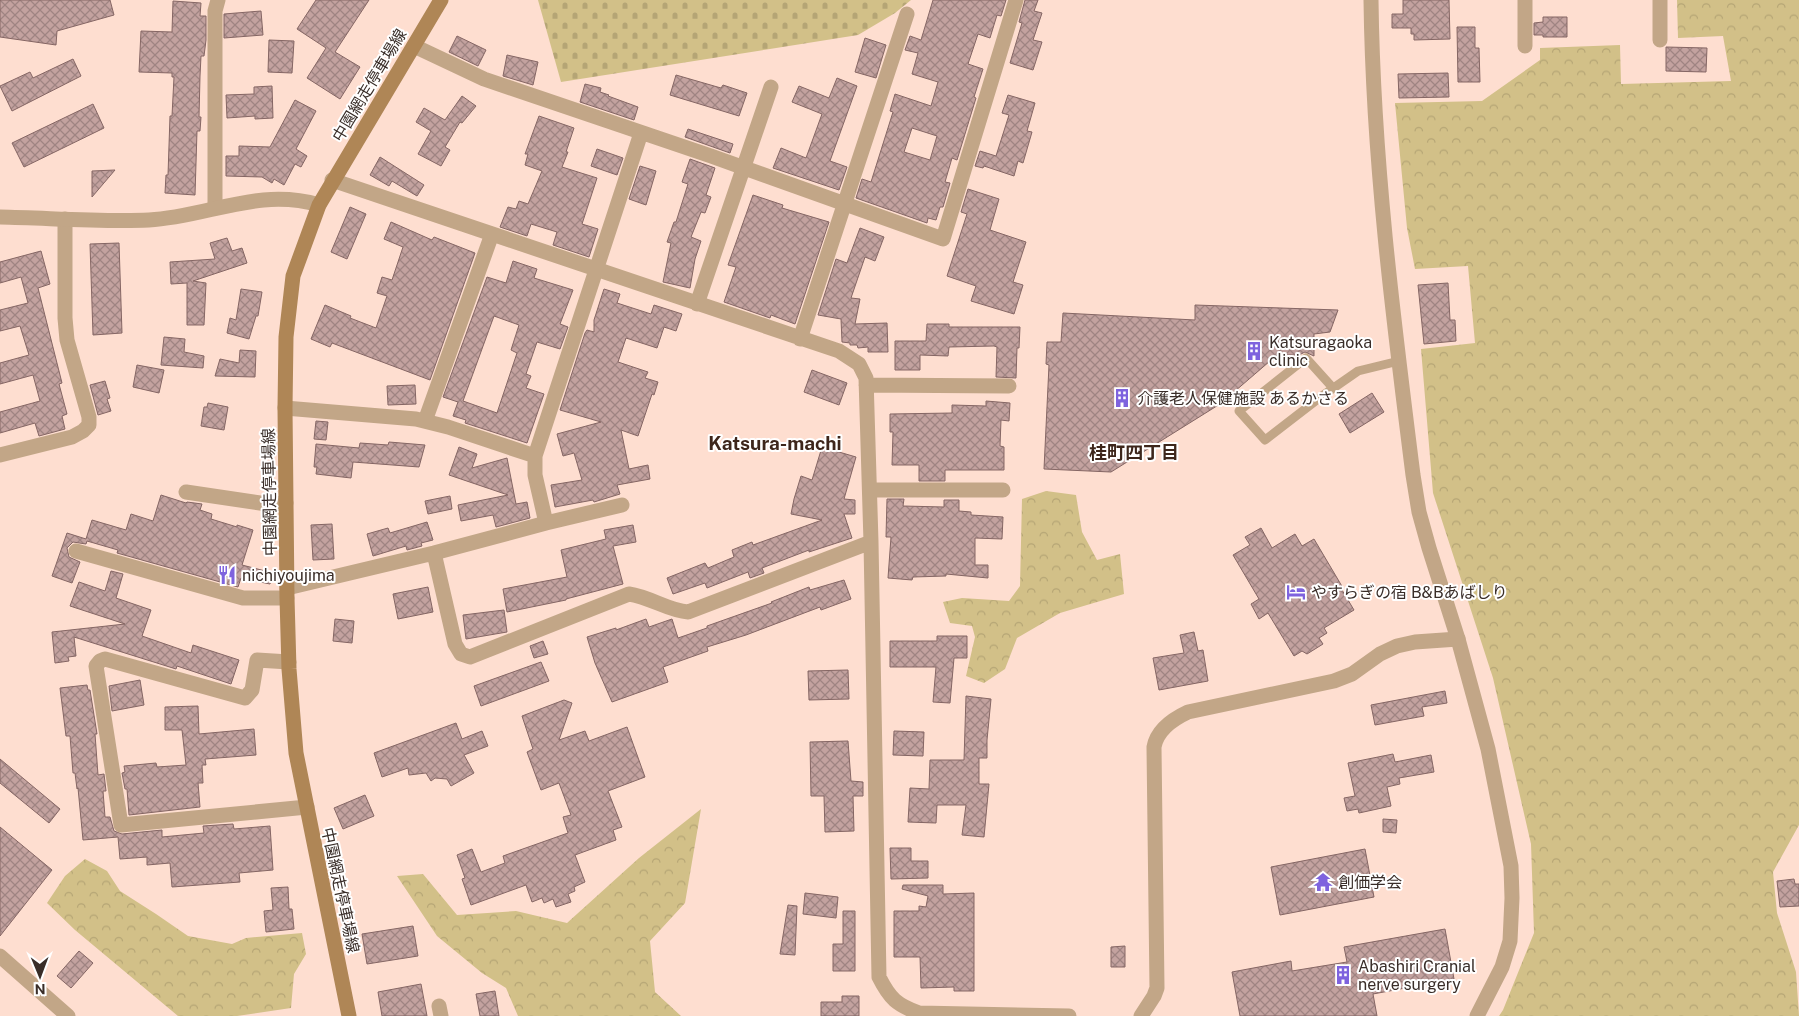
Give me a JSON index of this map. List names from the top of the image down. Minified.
{"streets":{"main road":["中園網走停車場線"]},"districts":["Katsura-machi","桂町四丁目"],"places":{"building":["Katsuragaoka clinic","介護老人保健施設 あるかさる","Abashiri Cranial nerve surgery"],"restaurant":["nichiyoujima"],"hotel":["やすらぎの宿 B&Bあばしり"],"temple":["創価学会"]},"north":"bottom"}
